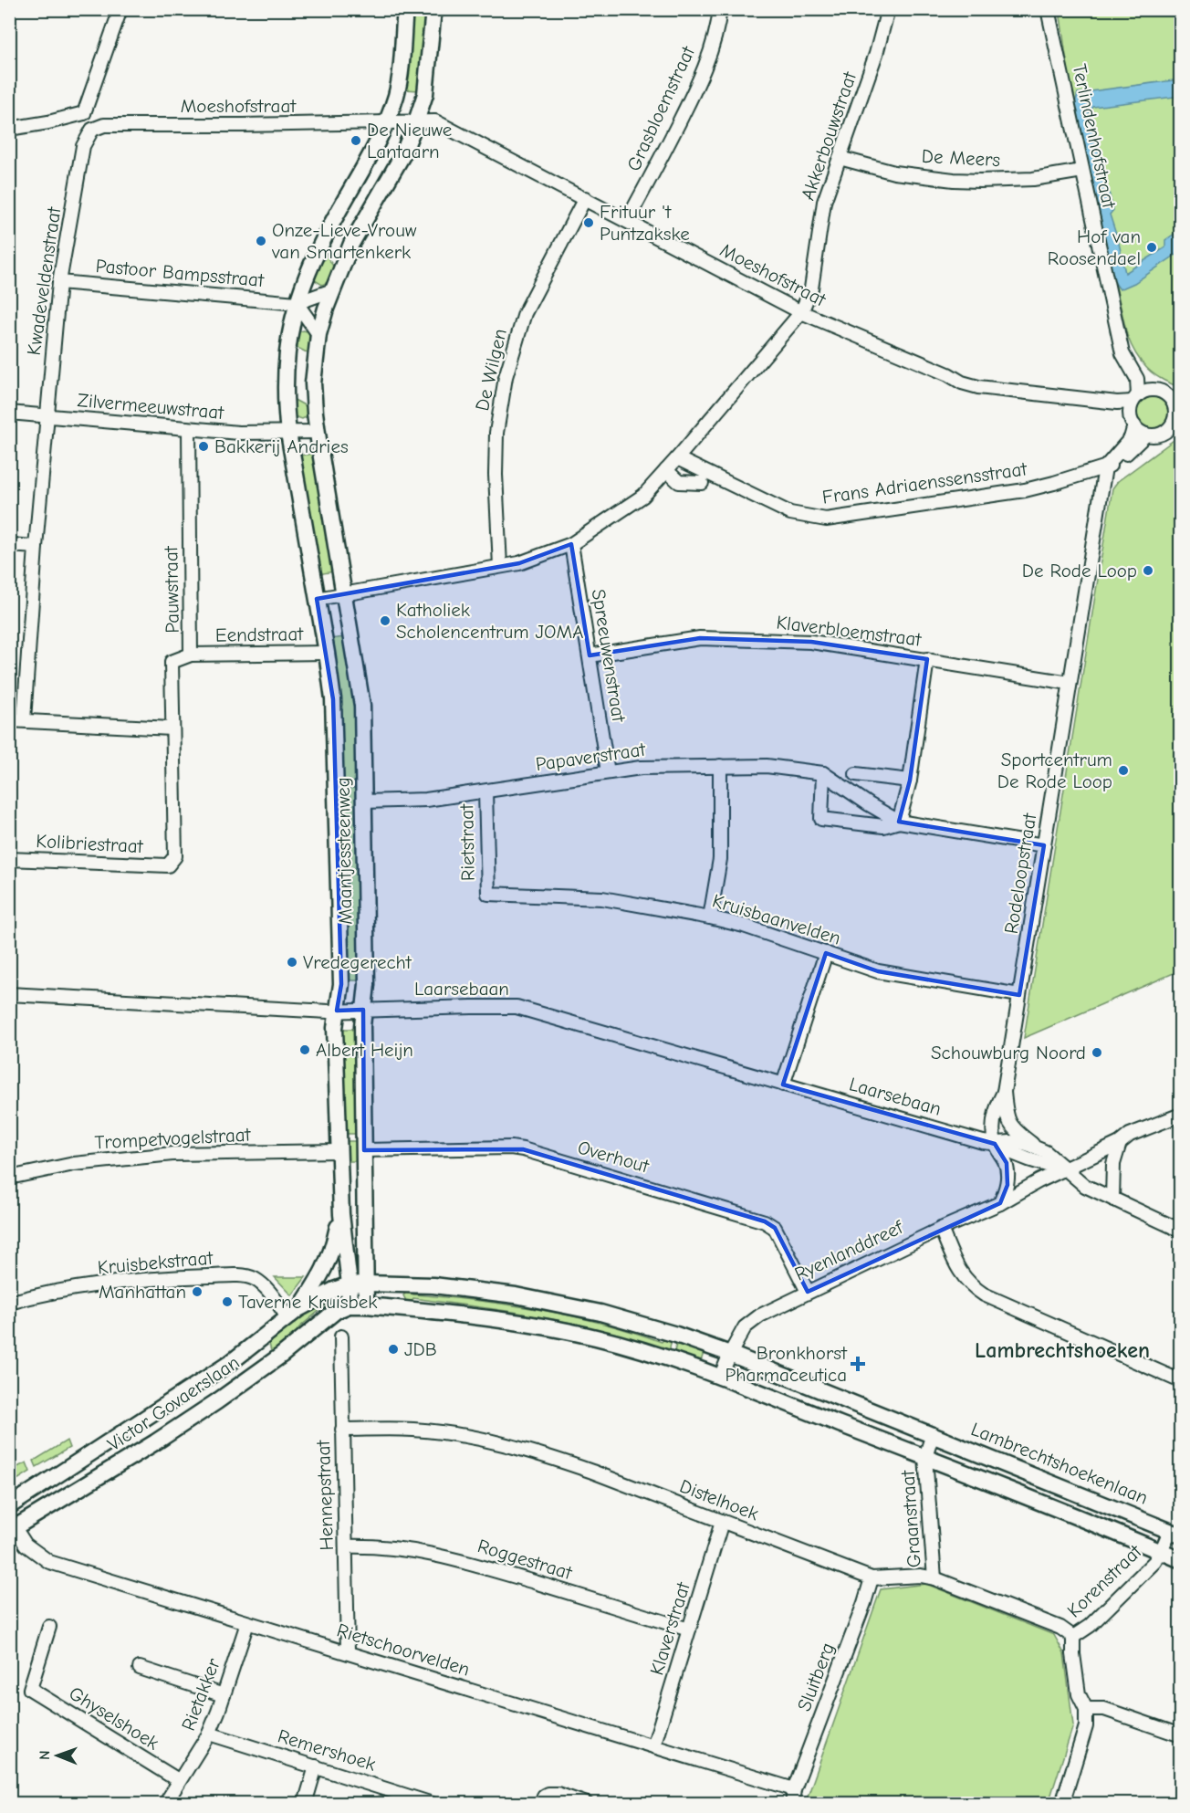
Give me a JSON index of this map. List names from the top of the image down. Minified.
{"streets":{"street":["Moeshofstraat","Grasbloemstraat","Akkerbouwstraat","Terlindenhofstraat","De Meers","Pastoor Bampsstraat","Kwadeveldenstraat","De Wilgen","Zilvermeeuwstraat","Frans Adriaenssensstraat","Pauwstraat","Klaverbloemstraat","Eendstraat","Spreeuwenstraat","Papaverstraat","Rietstraat","Kolibriestraat","Maantjessteenweg","Rodeloopstraat","Kruisbaanvelden","Laarsebaan","Trompetvogelstraat","Overhout","Ryenlanddreef","Kruisbekstraat","Victor Govaerslaan","Lambrechtshoekenlaan","Hennepstraat","Distelhoek","Graanstraat","Roggestraat","Korenstraat","Klaverstraat","Rietschoorvelden","Sluitberg","Rietakker","Ghyselshoek","Remershoek"]},"crossings":[["Moeshofstraat","Grasbloemstraat"],["Moeshofstraat","Akkerbouwstraat"],["Moeshofstraat","Terlindenhofstraat"],["Moeshofstraat","Kwadeveldenstraat"],["Moeshofstraat","De Wilgen"],["Moeshofstraat","Frans Adriaenssensstraat"],["Moeshofstraat","Maantjessteenweg"],["Akkerbouwstraat","De Meers"],["Akkerbouwstraat","Frans Adriaenssensstraat"],["Terlindenhofstraat","De Meers"],["Terlindenhofstraat","Frans Adriaenssensstraat"],["Pastoor Bampsstraat","Kwadeveldenstraat"],["Pastoor Bampsstraat","Maantjessteenweg"],["Kwadeveldenstraat","Zilvermeeuwstraat"],["Zilvermeeuwstraat","Pauwstraat"],["Zilvermeeuwstraat","Maantjessteenweg"],["Frans Adriaenssensstraat","Rodeloopstraat"],["Pauwstraat","Eendstraat"],["Pauwstraat","Kolibriestraat"],["Klaverbloemstraat","Spreeuwenstraat"],["Klaverbloemstraat","Rodeloopstraat"],["Eendstraat","Maantjessteenweg"],["Spreeuwenstraat","Papaverstraat"],["Papaverstraat","Rietstraat"],["Papaverstraat","Maantjessteenweg"],["Rietstraat","Kruisbaanvelden"],["Maantjessteenweg","Laarsebaan"],["Maantjessteenweg","Trompetvogelstraat"],["Maantjessteenweg","Overhout"],["Maantjessteenweg","Victor Govaerslaan"],["Maantjessteenweg","Lambrechtshoekenlaan"],["Rodeloopstraat","Kruisbaanvelden"],["Rodeloopstraat","Laarsebaan"],["Laarsebaan","Ryenlanddreef"],["Overhout","Ryenlanddreef"],["Ryenlanddreef","Lambrechtshoekenlaan"],["Kruisbekstraat","Victor Govaerslaan"],["Victor Govaerslaan","Lambrechtshoekenlaan"],["Victor Govaerslaan","Rietschoorvelden"],["Lambrechtshoekenlaan","Korenstraat"],["Hennepstraat","Distelhoek"],["Hennepstraat","Roggestraat"],["Hennepstraat","Rietschoorvelden"],["Distelhoek","Graanstraat"],["Distelhoek","Korenstraat"],["Distelhoek","Klaverstraat"],["Distelhoek","Sluitberg"],["Roggestraat","Klaverstraat"],["Klaverstraat","Rietschoorvelden"],["Rietschoorvelden","Sluitberg"],["Rietschoorvelden","Rietakker"],["Rietakker","Ghyselshoek"],["Rietakker","Remershoek"]],"districts":["Lambrechtshoeken"],"places":{"other":["De Nieuwe Lantaarn","Frituur 't Puntzakske","Onze-Lieve-Vrouw van Smartenkerk","Hof van Roosendael","Bakkerij Andries","De Rode Loop","Katholiek Scholencentrum JOMA","Sportcentrum De Rode Loop","Vredegerecht","Albert Heijn","Schouwburg Noord","Manhattan","Taverne Kruisbek","JDB"],"health":["Bronkhorst Pharmaceutica"]},"north":"left"}
